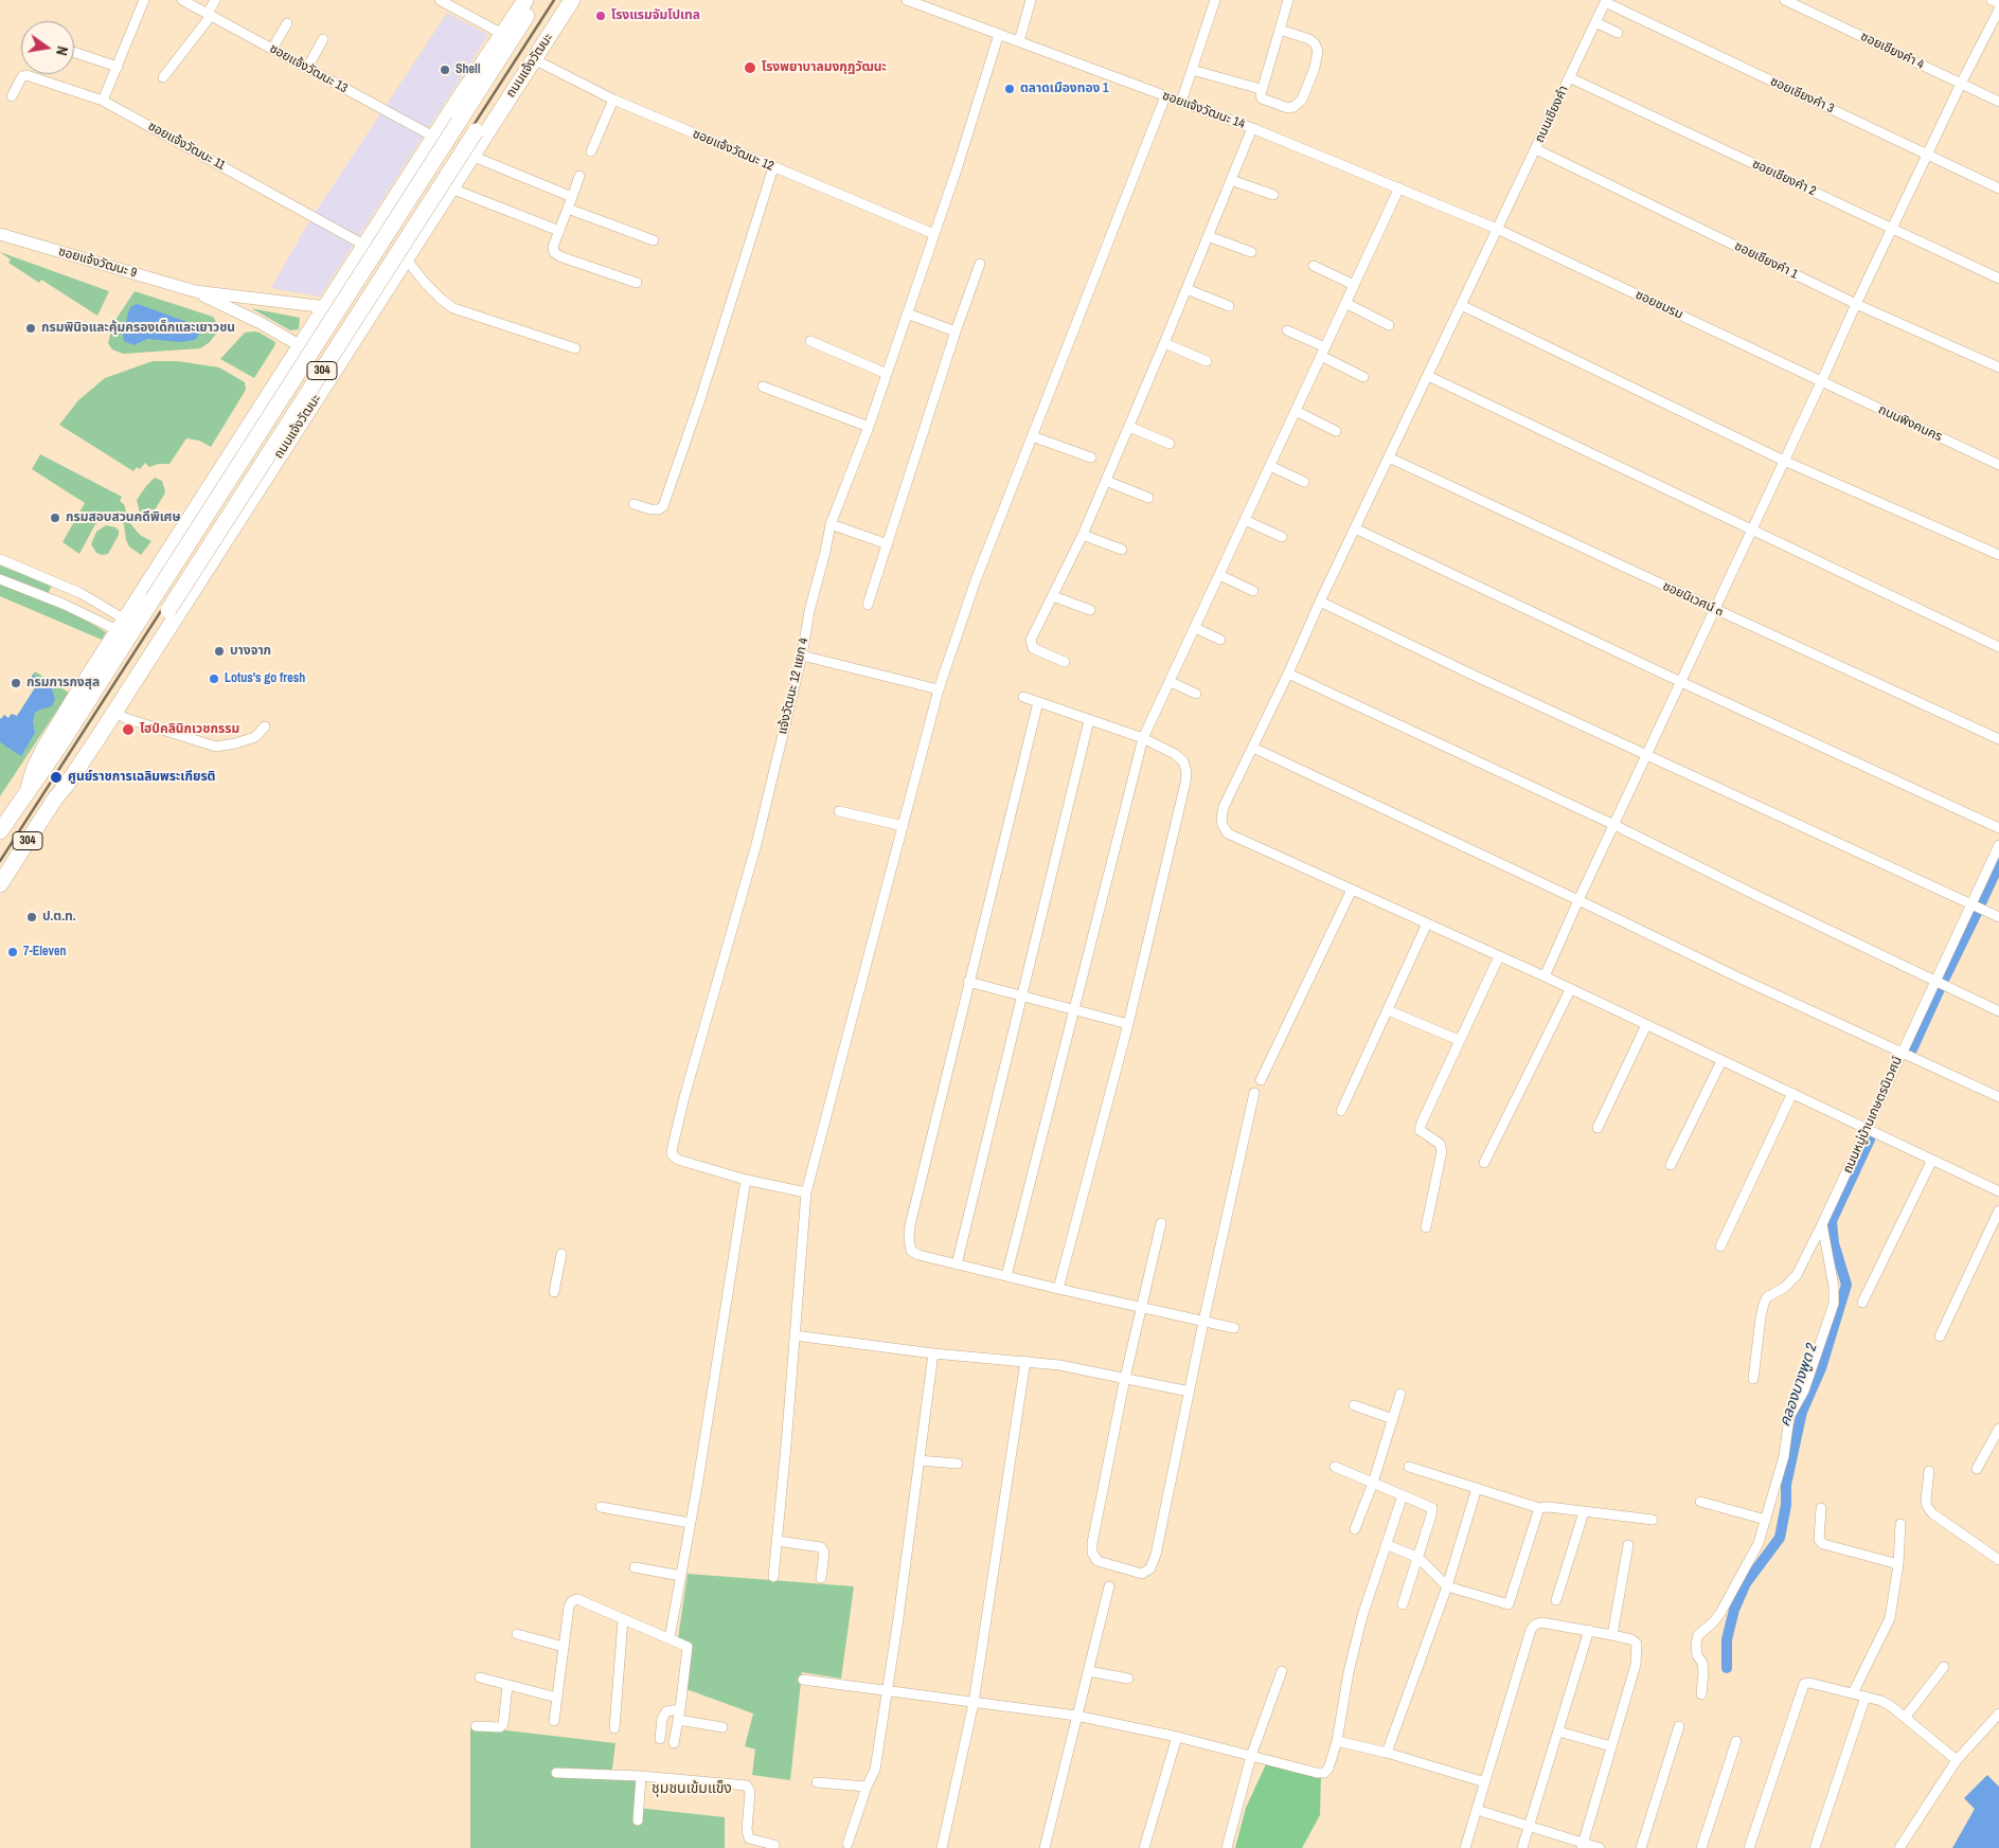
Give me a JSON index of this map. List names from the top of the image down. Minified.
{"streets":{"main road":["ถนนแจ้งวัฒนะ","304"],"street":["ซอยเชียงคำ 4","ซอยแจ้งวัฒนะ 13","ซอยเชียงคำ 3","ซอยแจ้งวัฒนะ 14","ถนนเชียงคำ","ซอยแจ้งวัฒนะ 11","ซอยแจ้งวัฒนะ 12","ซอยเชียงคำ 2","ซอยเชียงคำ 1","ซอยแจ้งวัฒนะ 9","ซอยชมรม","ถนนพิงคนคร","ซอยนิเวศน์ ๓","แจ้งวัฒนะ 12 แยก 4","ถนนหมู่บ้านเกษตรนิเวศน์"]},"crossings":[["ถนนแจ้งวัฒนะ","ซอยแจ้งวัฒนะ 12"],["ซอยแจ้งวัฒนะ 13","304"],["ซอยเชียงคำ 3","ถนนเชียงคำ"],["ซอยแจ้งวัฒนะ 14","ถนนเชียงคำ"],["ซอยแจ้งวัฒนะ 14","ซอยชมรม"],["ซอยแจ้งวัฒนะ 14","แจ้งวัฒนะ 12 แยก 4"],["ถนนเชียงคำ","ซอยเชียงคำ 2"],["ถนนเชียงคำ","ซอยเชียงคำ 1"],["ถนนเชียงคำ","ซอยชมรม"],["ถนนเชียงคำ","ซอยนิเวศน์ ๓"],["ถนนเชียงคำ","ถนนหมู่บ้านเกษตรนิเวศน์"],["ซอยแจ้งวัฒนะ 11","304"],["ซอยแจ้งวัฒนะ 12","แจ้งวัฒนะ 12 แยก 4"],["ซอยแจ้งวัฒนะ 9","304"],["ซอยชมรม","ถนนพิงคนคร"]],"districts":["ชุมชนเข้มแข็ง"],"water":["คลองบางพูด 2"],"places":["โรงแรมจัมโปเทล","โรงพยาบาลมงกุฎวัฒนะ","Shell","ตลาดเมืองทอง 1","กรมพินิจและคุ้มครองเด็กและเยาวชน","กรมสอบสวนคดีพิเศษ","บางจาก","Lotus's go fresh","กรมการกงสุล","ไฮป์คลินิกเวชกรรม","ศูนย์ราชการเฉลิมพระเกียรติ","ป.ต.ท.","7-Eleven"],"north":"right"}
